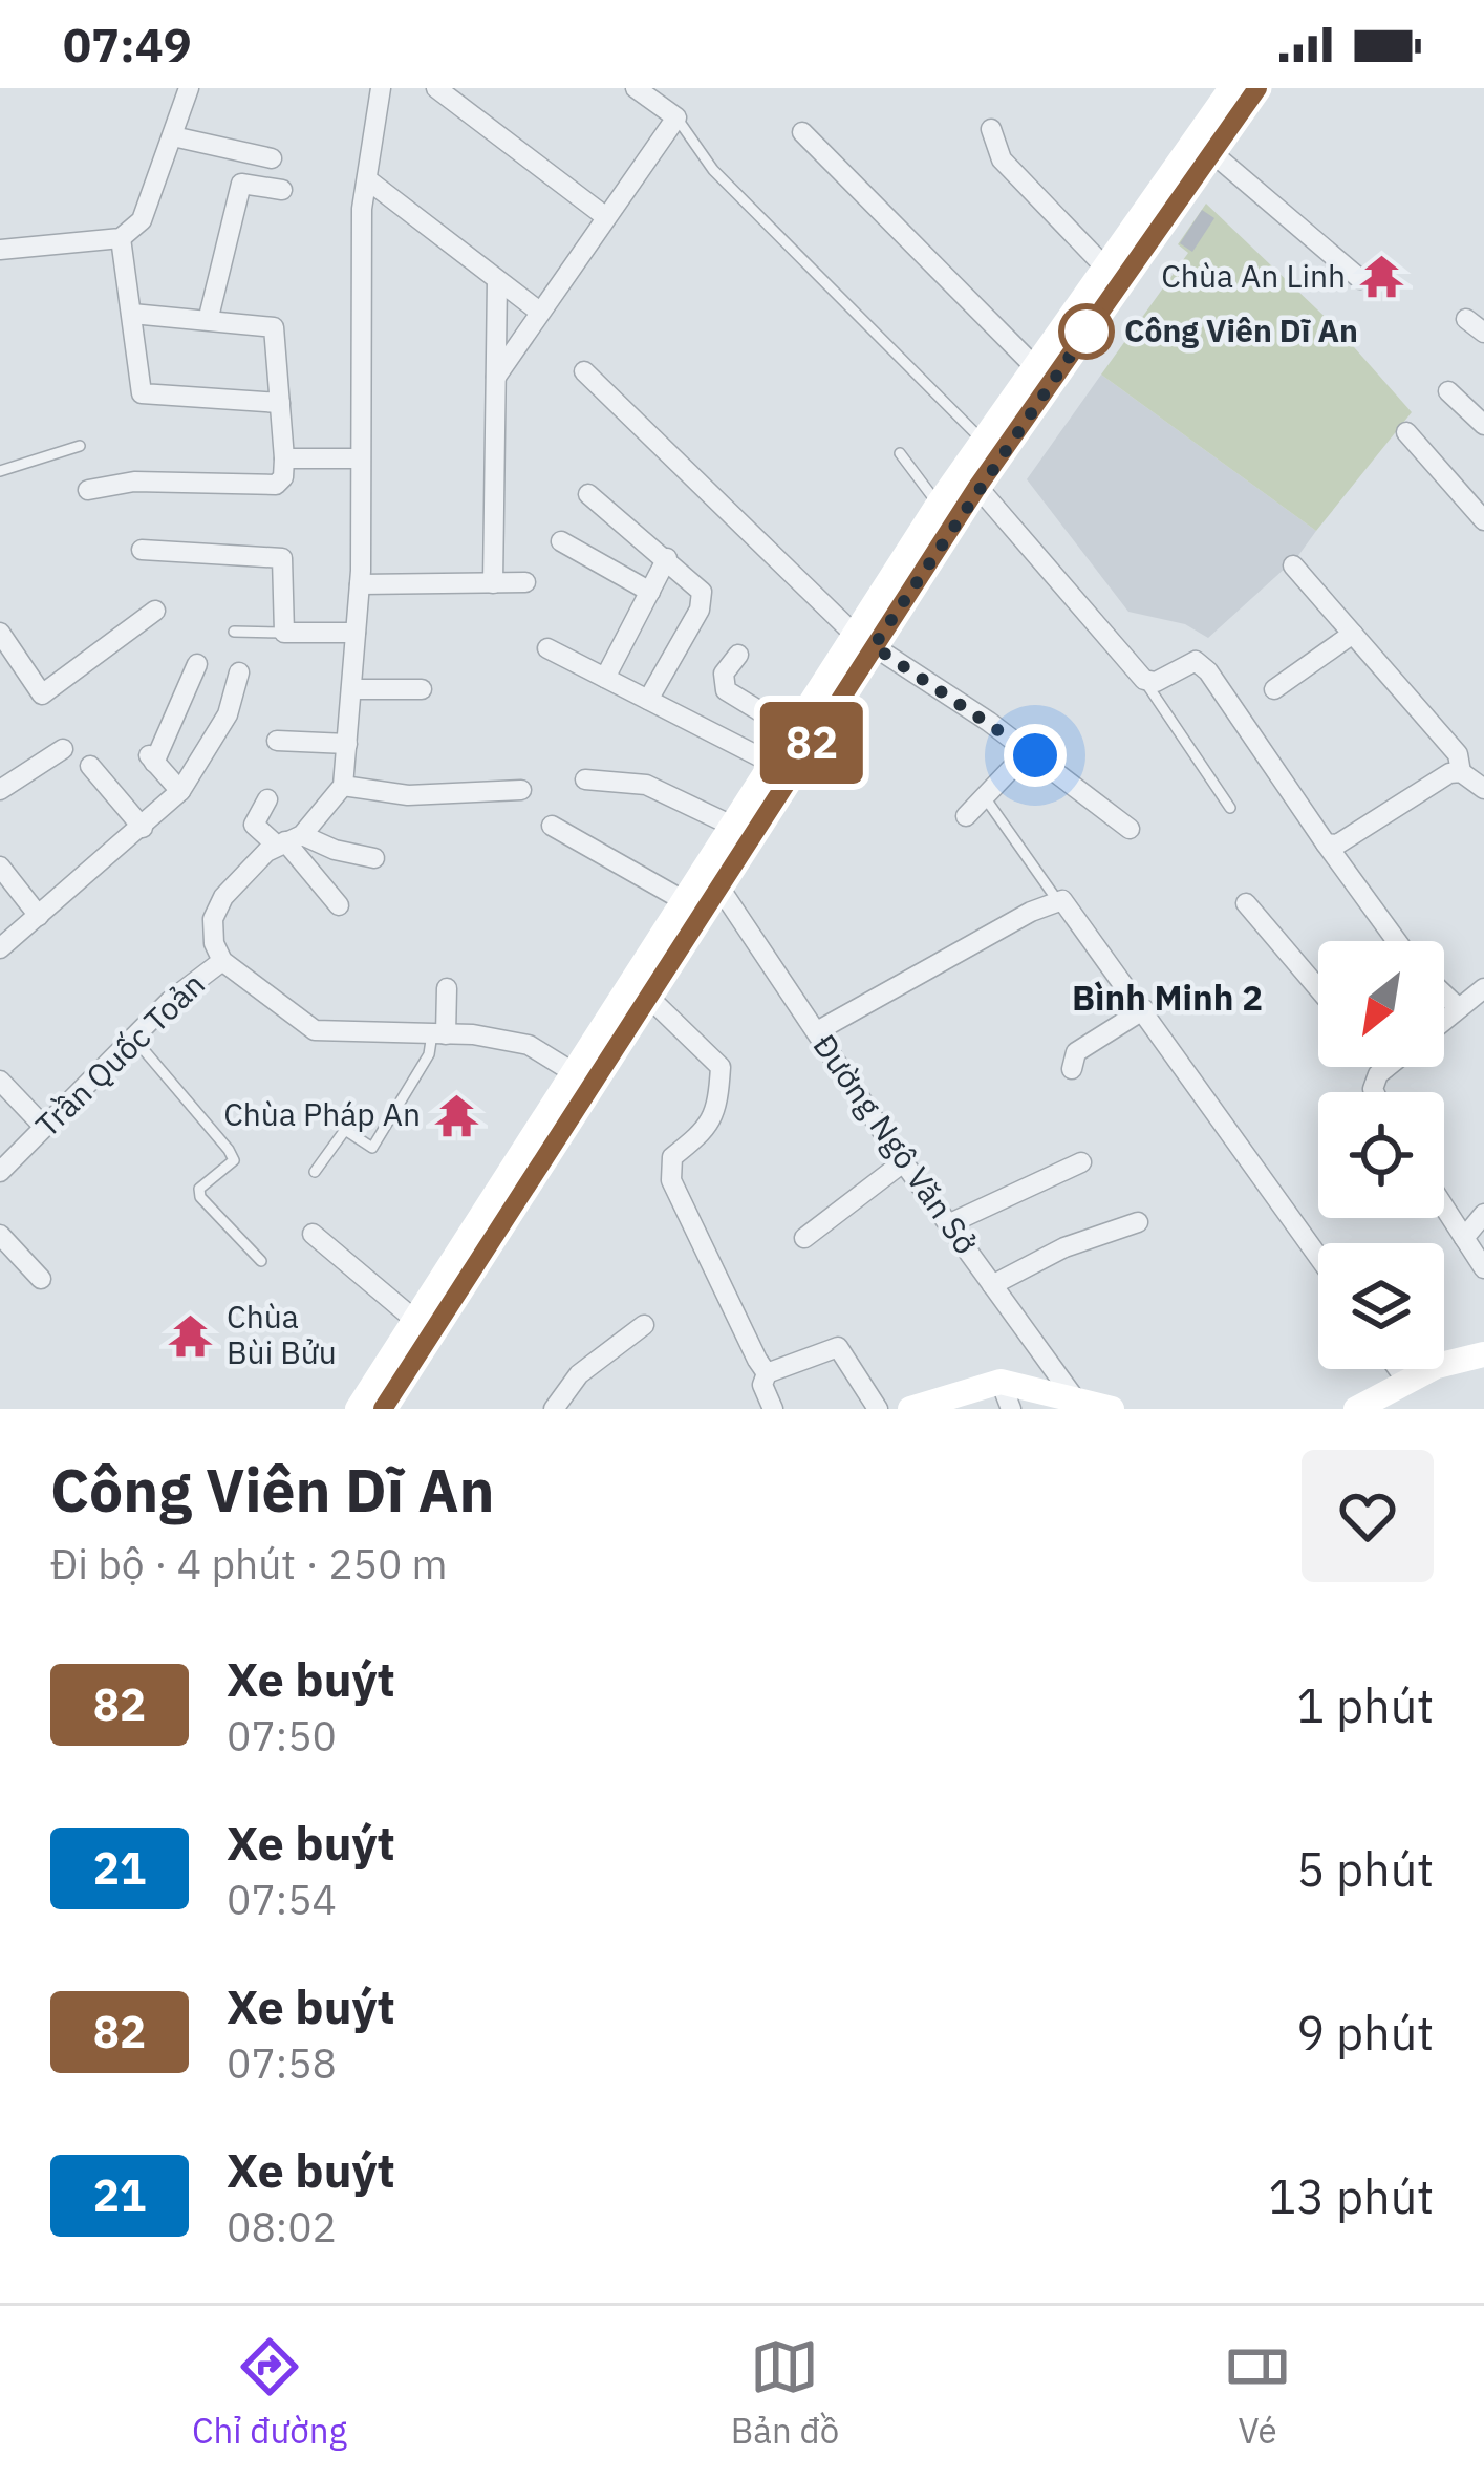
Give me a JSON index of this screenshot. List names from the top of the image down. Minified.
{"streets":{"street":["Trần Quốc Toản","Đường Ngô Văn Sở"]},"districts":["Bình Minh 2"],"places":{"temple":["Chùa An Linh","Chùa Pháp An","Chùa Bùi Bửu"],"other":["Công Viên Dĩ An"]},"lines":["bus line 82"],"north":"bottom left","page":{"status":"07:49","on_map":"82","heading":["Công Viên Dĩ An","Đi bộ · 4 phút · 250 m"],"list":[{"mark":"82","name":"Xe buýt","note":"07:50","value":"1 phút"},{"mark":"21","name":"Xe buýt","note":"07:54","value":"5 phút"},{"mark":"82","name":"Xe buýt","note":"07:58","value":"9 phút"},{"mark":"21","name":"Xe buýt","note":"08:02","value":"13 phút"}],"tabs":["Chỉ đường","Bản đồ","Vé"]}}
